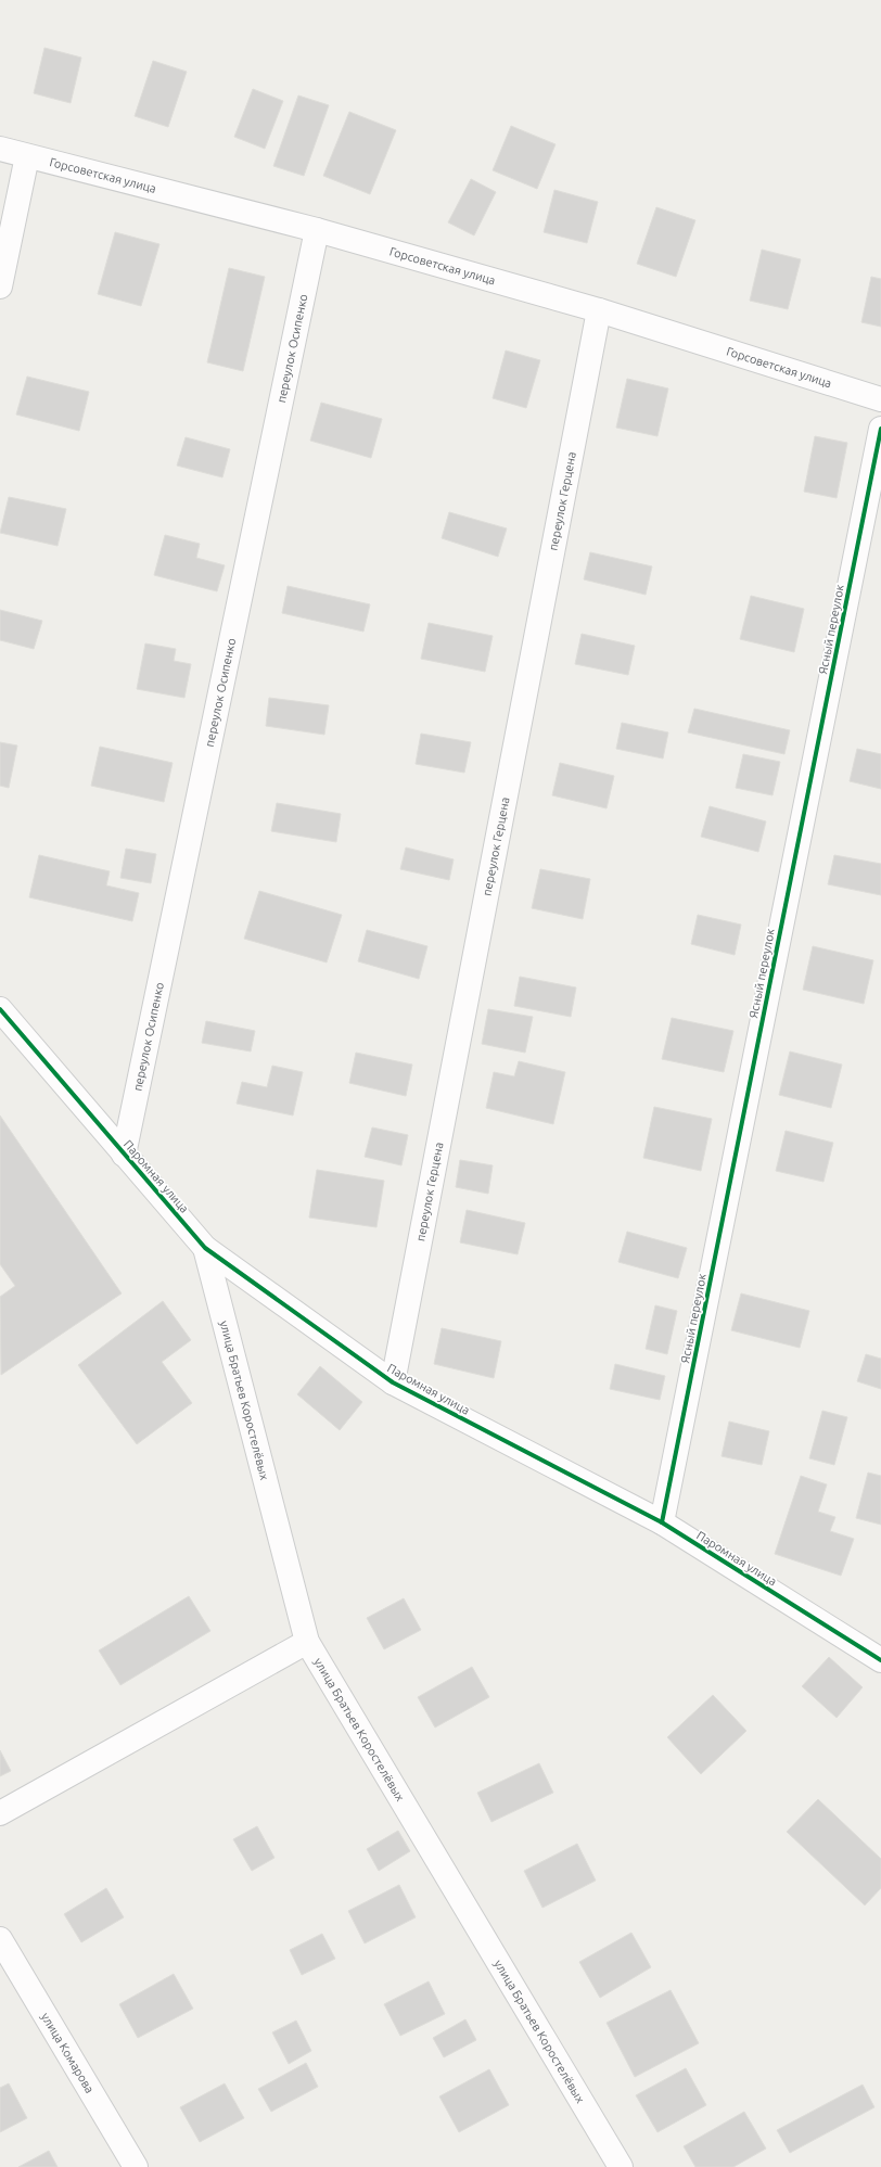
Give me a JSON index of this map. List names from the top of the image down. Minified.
{"streets":{"street":["Горсоветская улица","переулок Осипенко","переулок Герцена","Ясный переулок","Паромная улица","улица Братьев Коростелёвых","улица Комарова"]},"crossings":[["Горсоветская улица","переулок Осипенко"],["Горсоветская улица","переулок Герцена"],["переулок Осипенко","Паромная улица"],["переулок Герцена","Паромная улица"],["Ясный переулок","Паромная улица"],["Паромная улица","улица Братьев Коростелёвых"]]}
